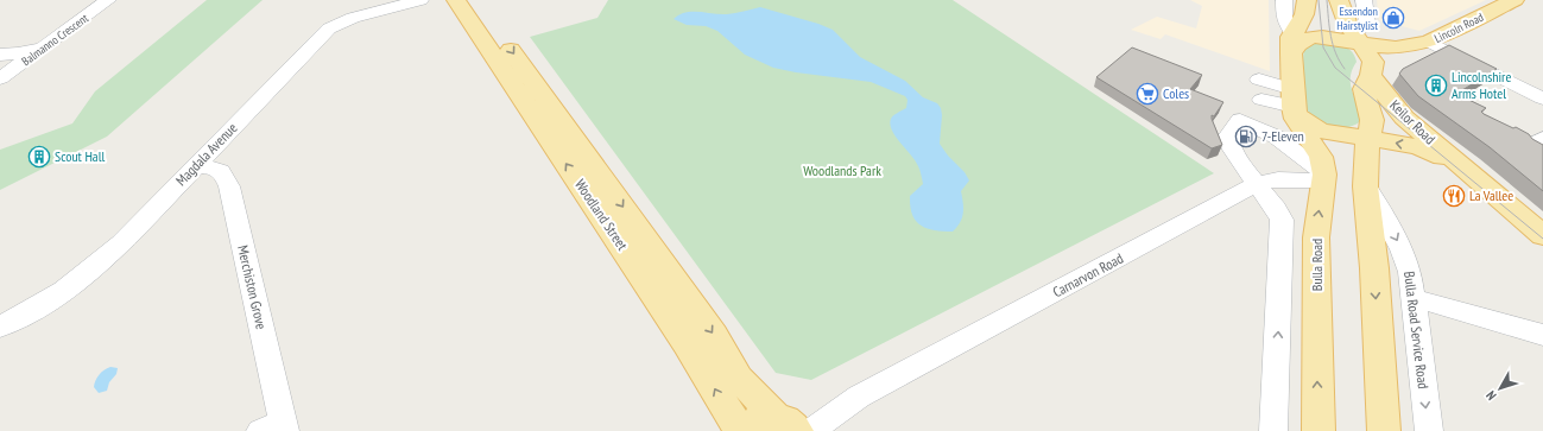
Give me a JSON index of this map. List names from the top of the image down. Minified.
{"streets":{"main road":["Lincoln Road","Keilor Road","Woodland Street","Bulla Road"],"street":["Balmanno Crescent","Magdala Avenue","Carnarvon Road","Merchiston Grove","Bulla Road Service Road"]},"crossings":[["Lincoln Road","Keilor Road"],["Keilor Road","Bulla Road"],["Magdala Avenue","Merchiston Grove"],["Woodland Street","Carnarvon Road"],["Bulla Road","Carnarvon Road"]],"parks":["Woodlands Park"],"places":{"shop":["Essendon Hairstylist"],"building":["Lincolnshire Arms Hotel","Scout Hall"],"supermarket":["Coles"],"fuel station":["7-Eleven"],"restaurant":["La Vallee"]},"north":"bottom left"}
